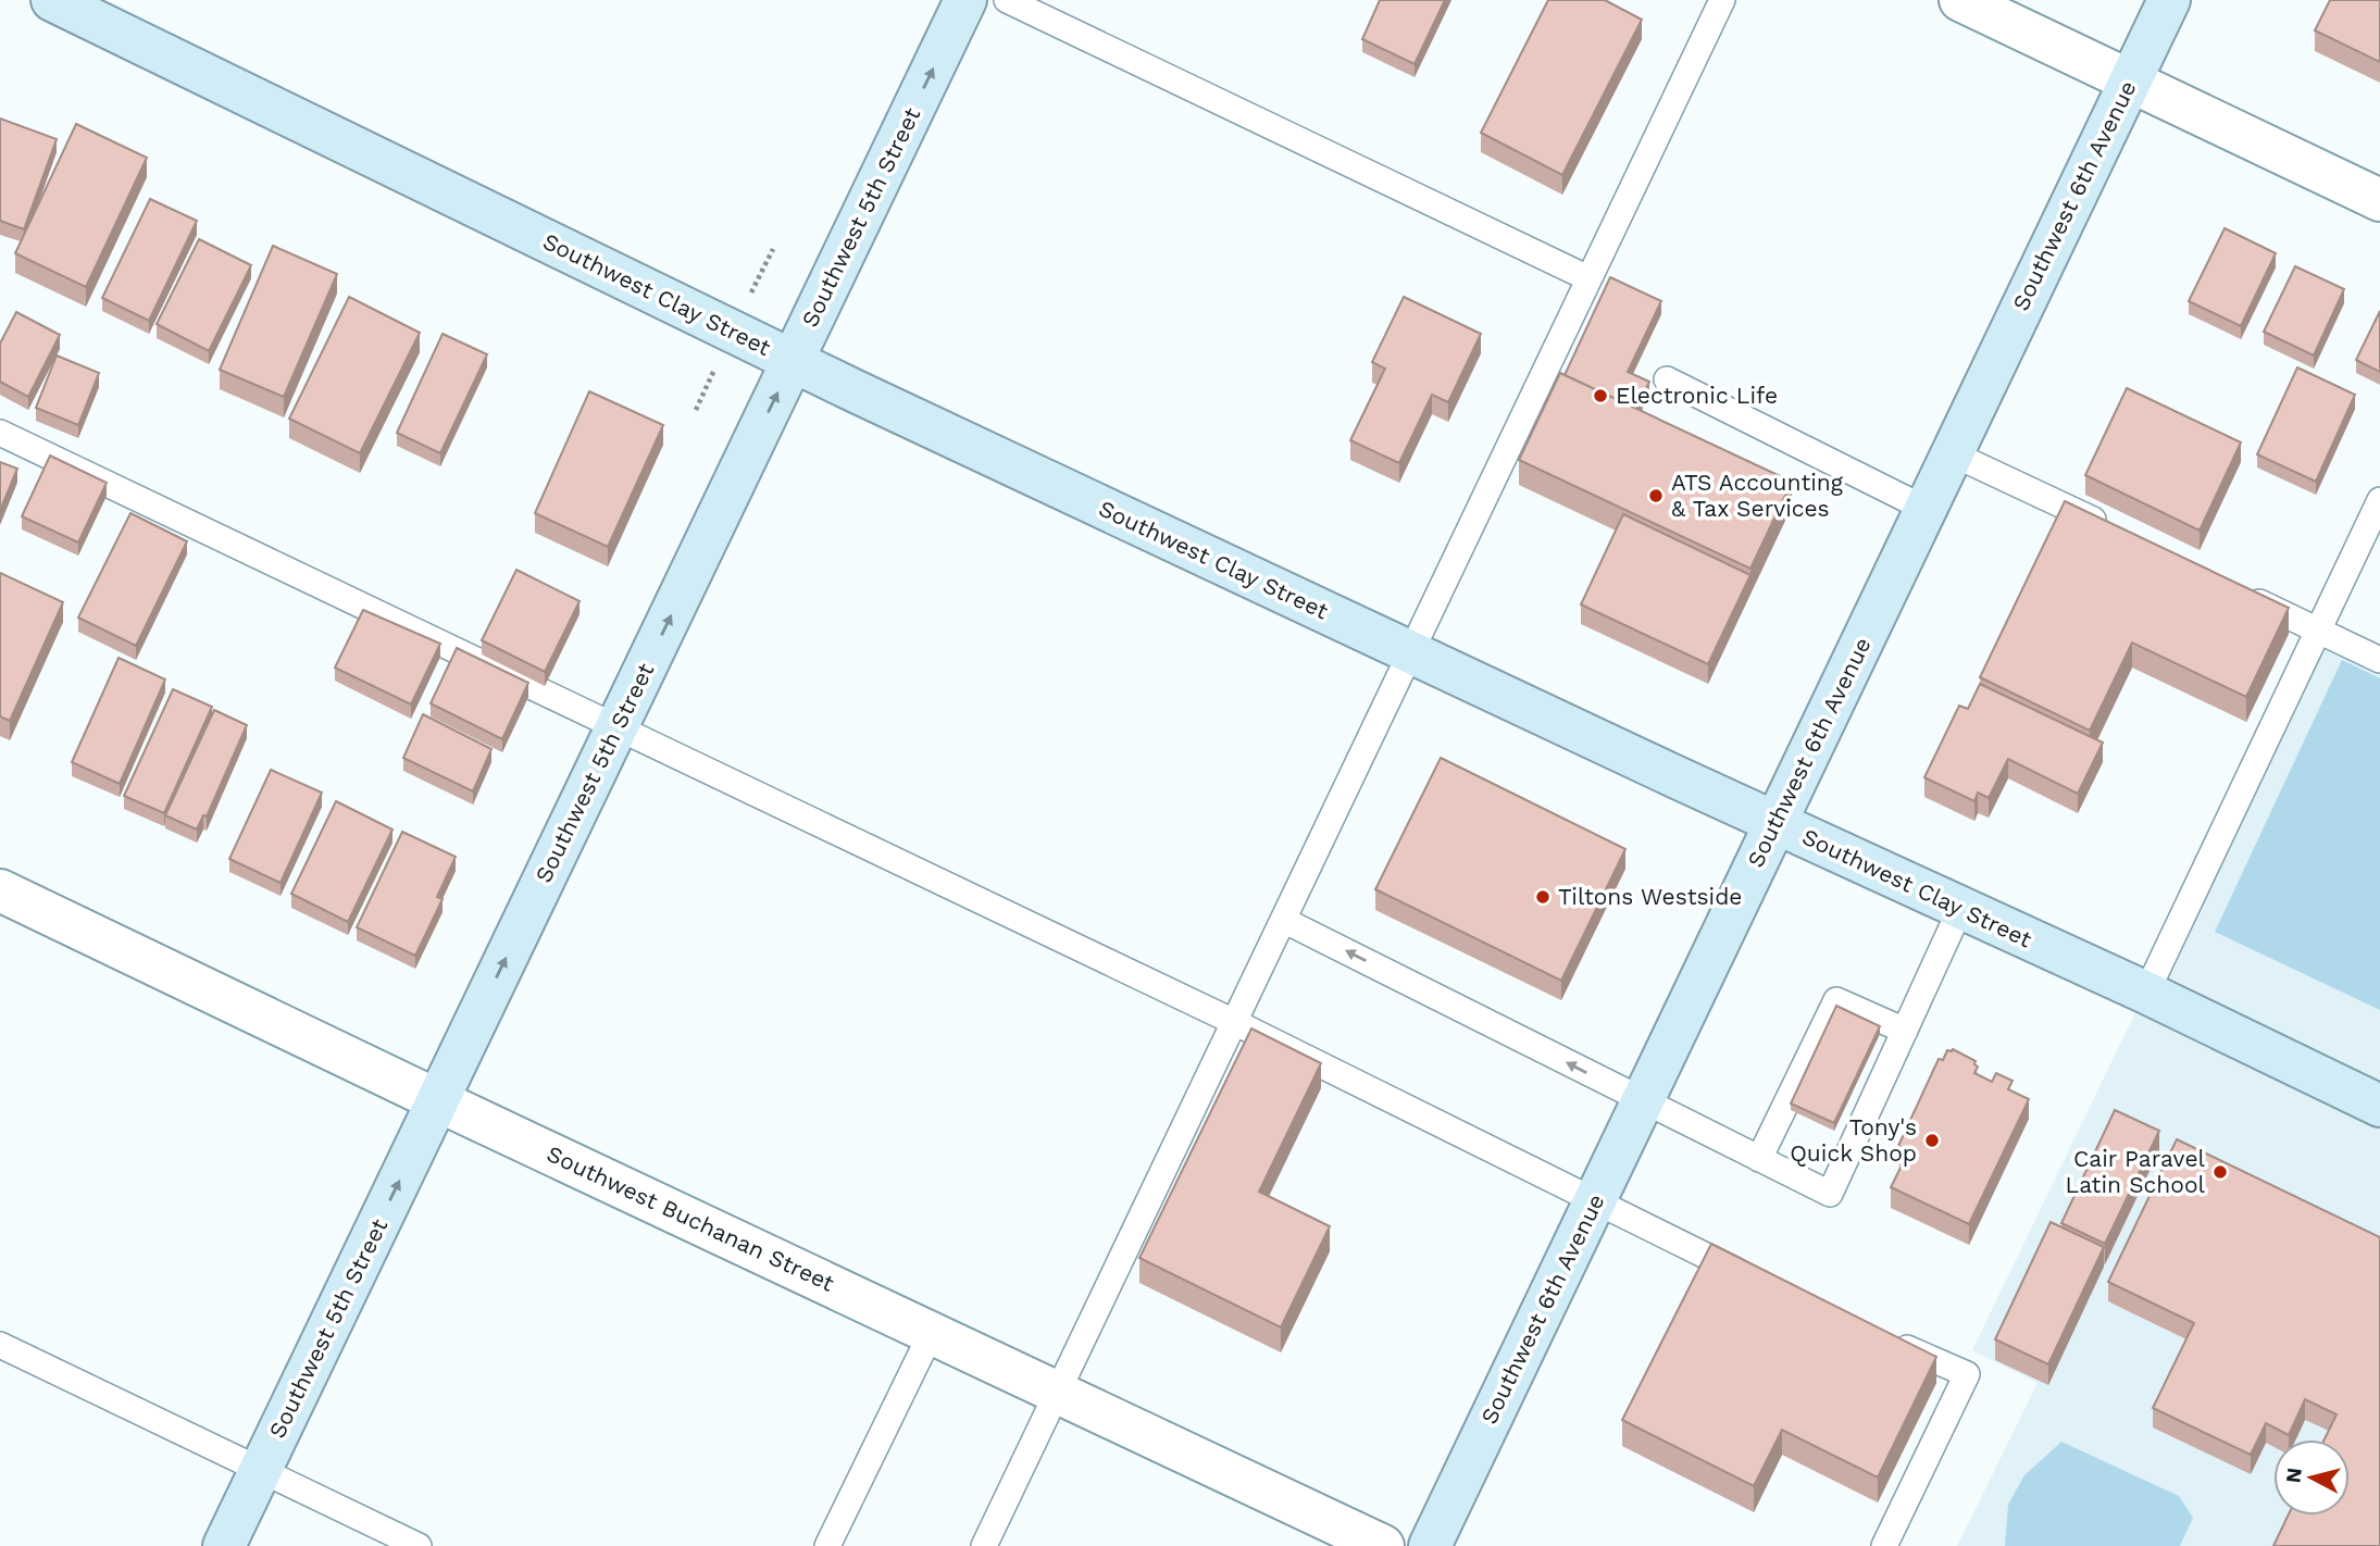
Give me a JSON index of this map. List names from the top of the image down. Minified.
{"streets":{"street":["Southwest 6th Avenue","Southwest 5th Street","Southwest Clay Street","Southwest Buchanan Street"]},"crossings":[["Southwest 6th Avenue","Southwest Clay Street"],["Southwest 5th Street","Southwest Clay Street"],["Southwest 5th Street","Southwest Buchanan Street"]],"one_way":["Southwest 5th Street"],"places":["Electronic Life","ATS Accounting & Tax Services","Tiltons Westside","Tony's Quick Shop","Cair Paravel Latin School"],"north":"left"}
